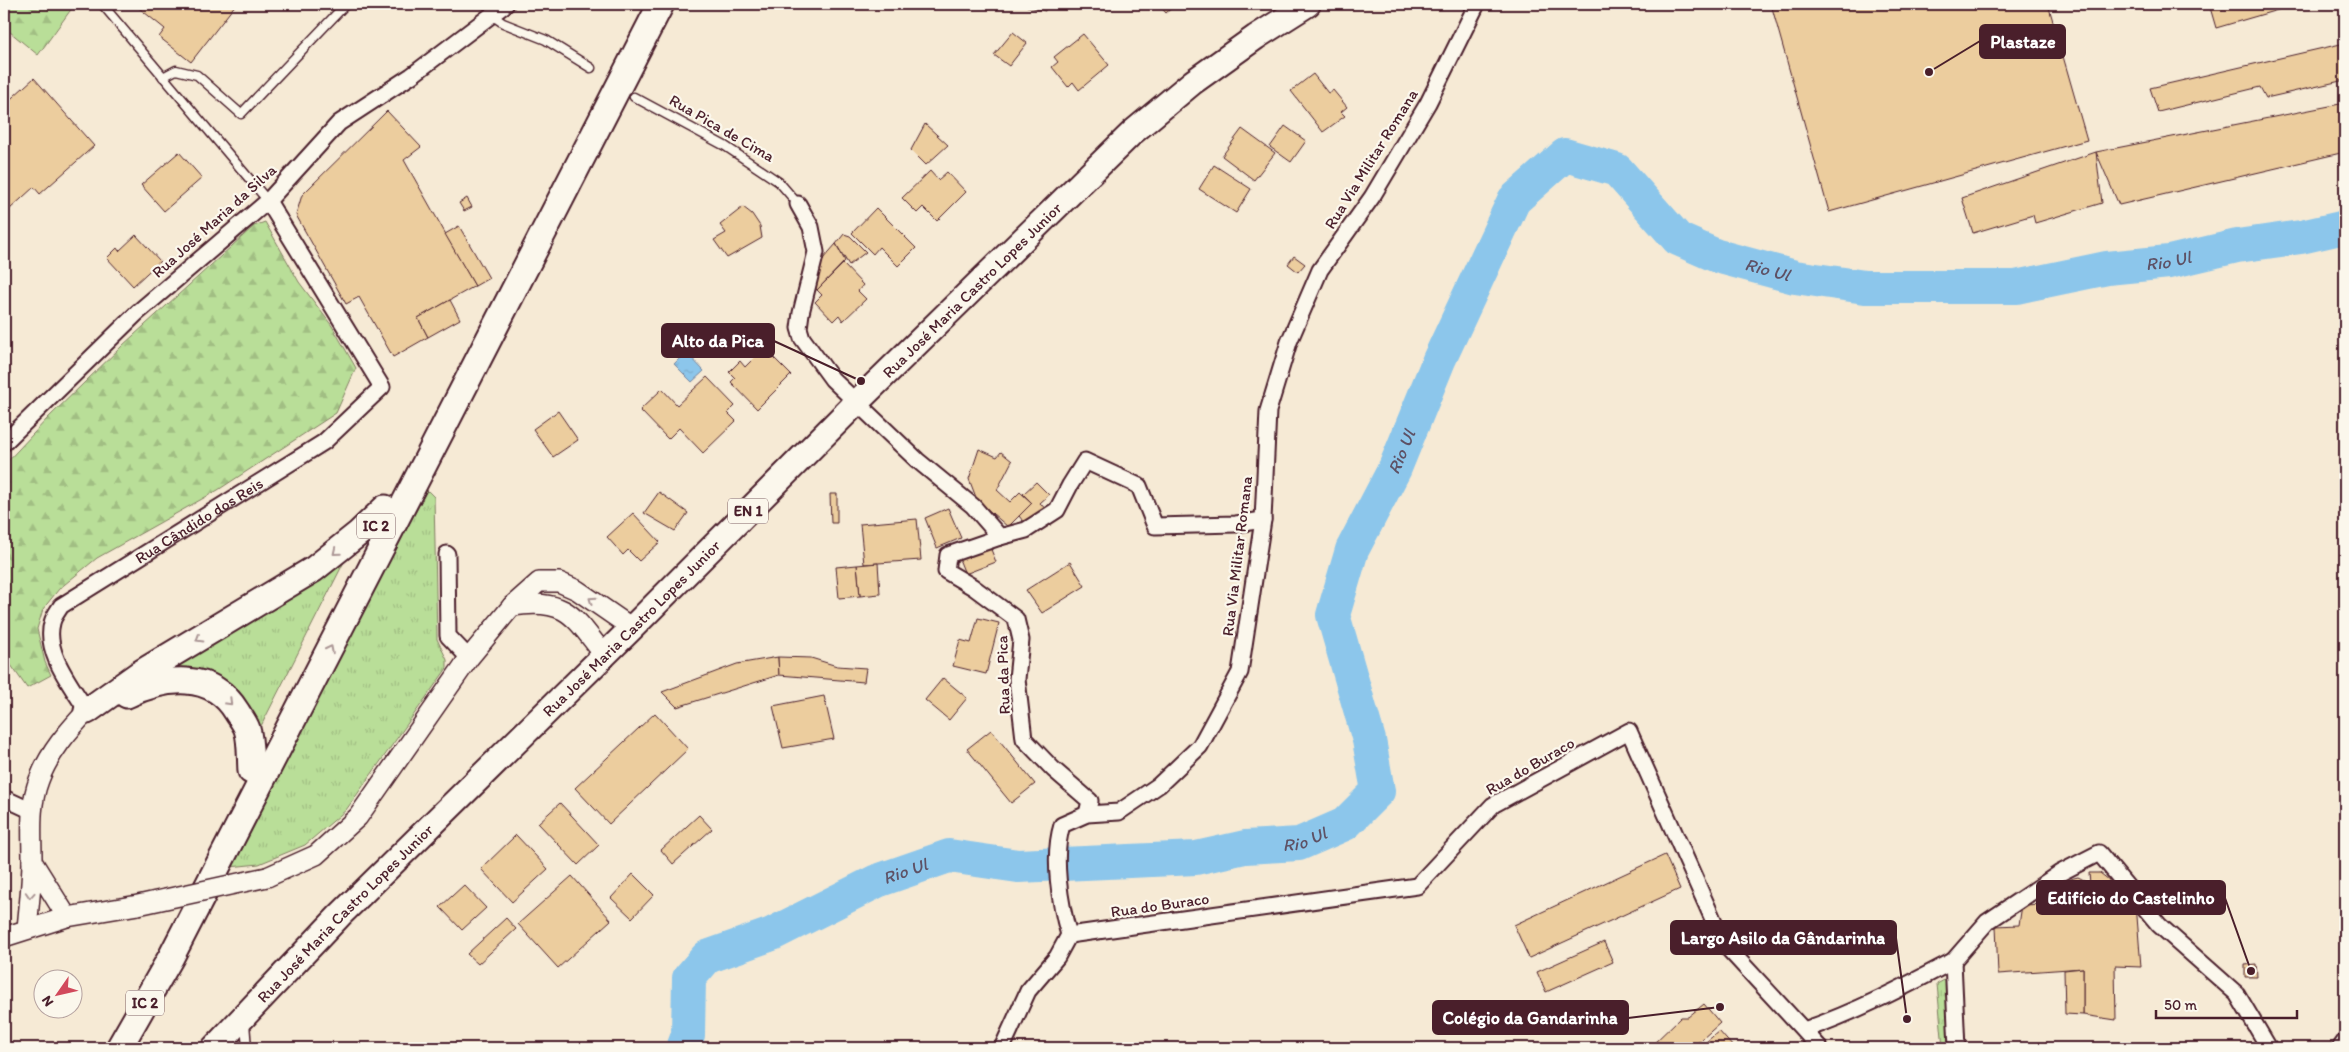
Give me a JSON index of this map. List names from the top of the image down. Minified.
{"streets":{"highway":["IC 2"],"main road":["Rua José Maria Castro Lopes Junior","EN 1"],"street":["Rua Pica de Cima","Rua Via Militar Romana","Rua José Maria da Silva","Rua Cândido dos Reis","Rua da Pica","Rua do Buraco"]},"crossings":[["Rua Pica de Cima","Rua José Maria Castro Lopes Junior"],["Rua Via Militar Romana","Rua da Pica"],["Rua Via Militar Romana","Rua do Buraco"],["Rua José Maria da Silva","Rua Cândido dos Reis"]],"water":["Rio Ul"],"places":["Plastaze","Alto da Pica","Edifício do Castelinho","Colégio da Gandarinha","Largo Asilo da Gândarinha"],"scale_bar":"50 m","north":"bottom left"}
